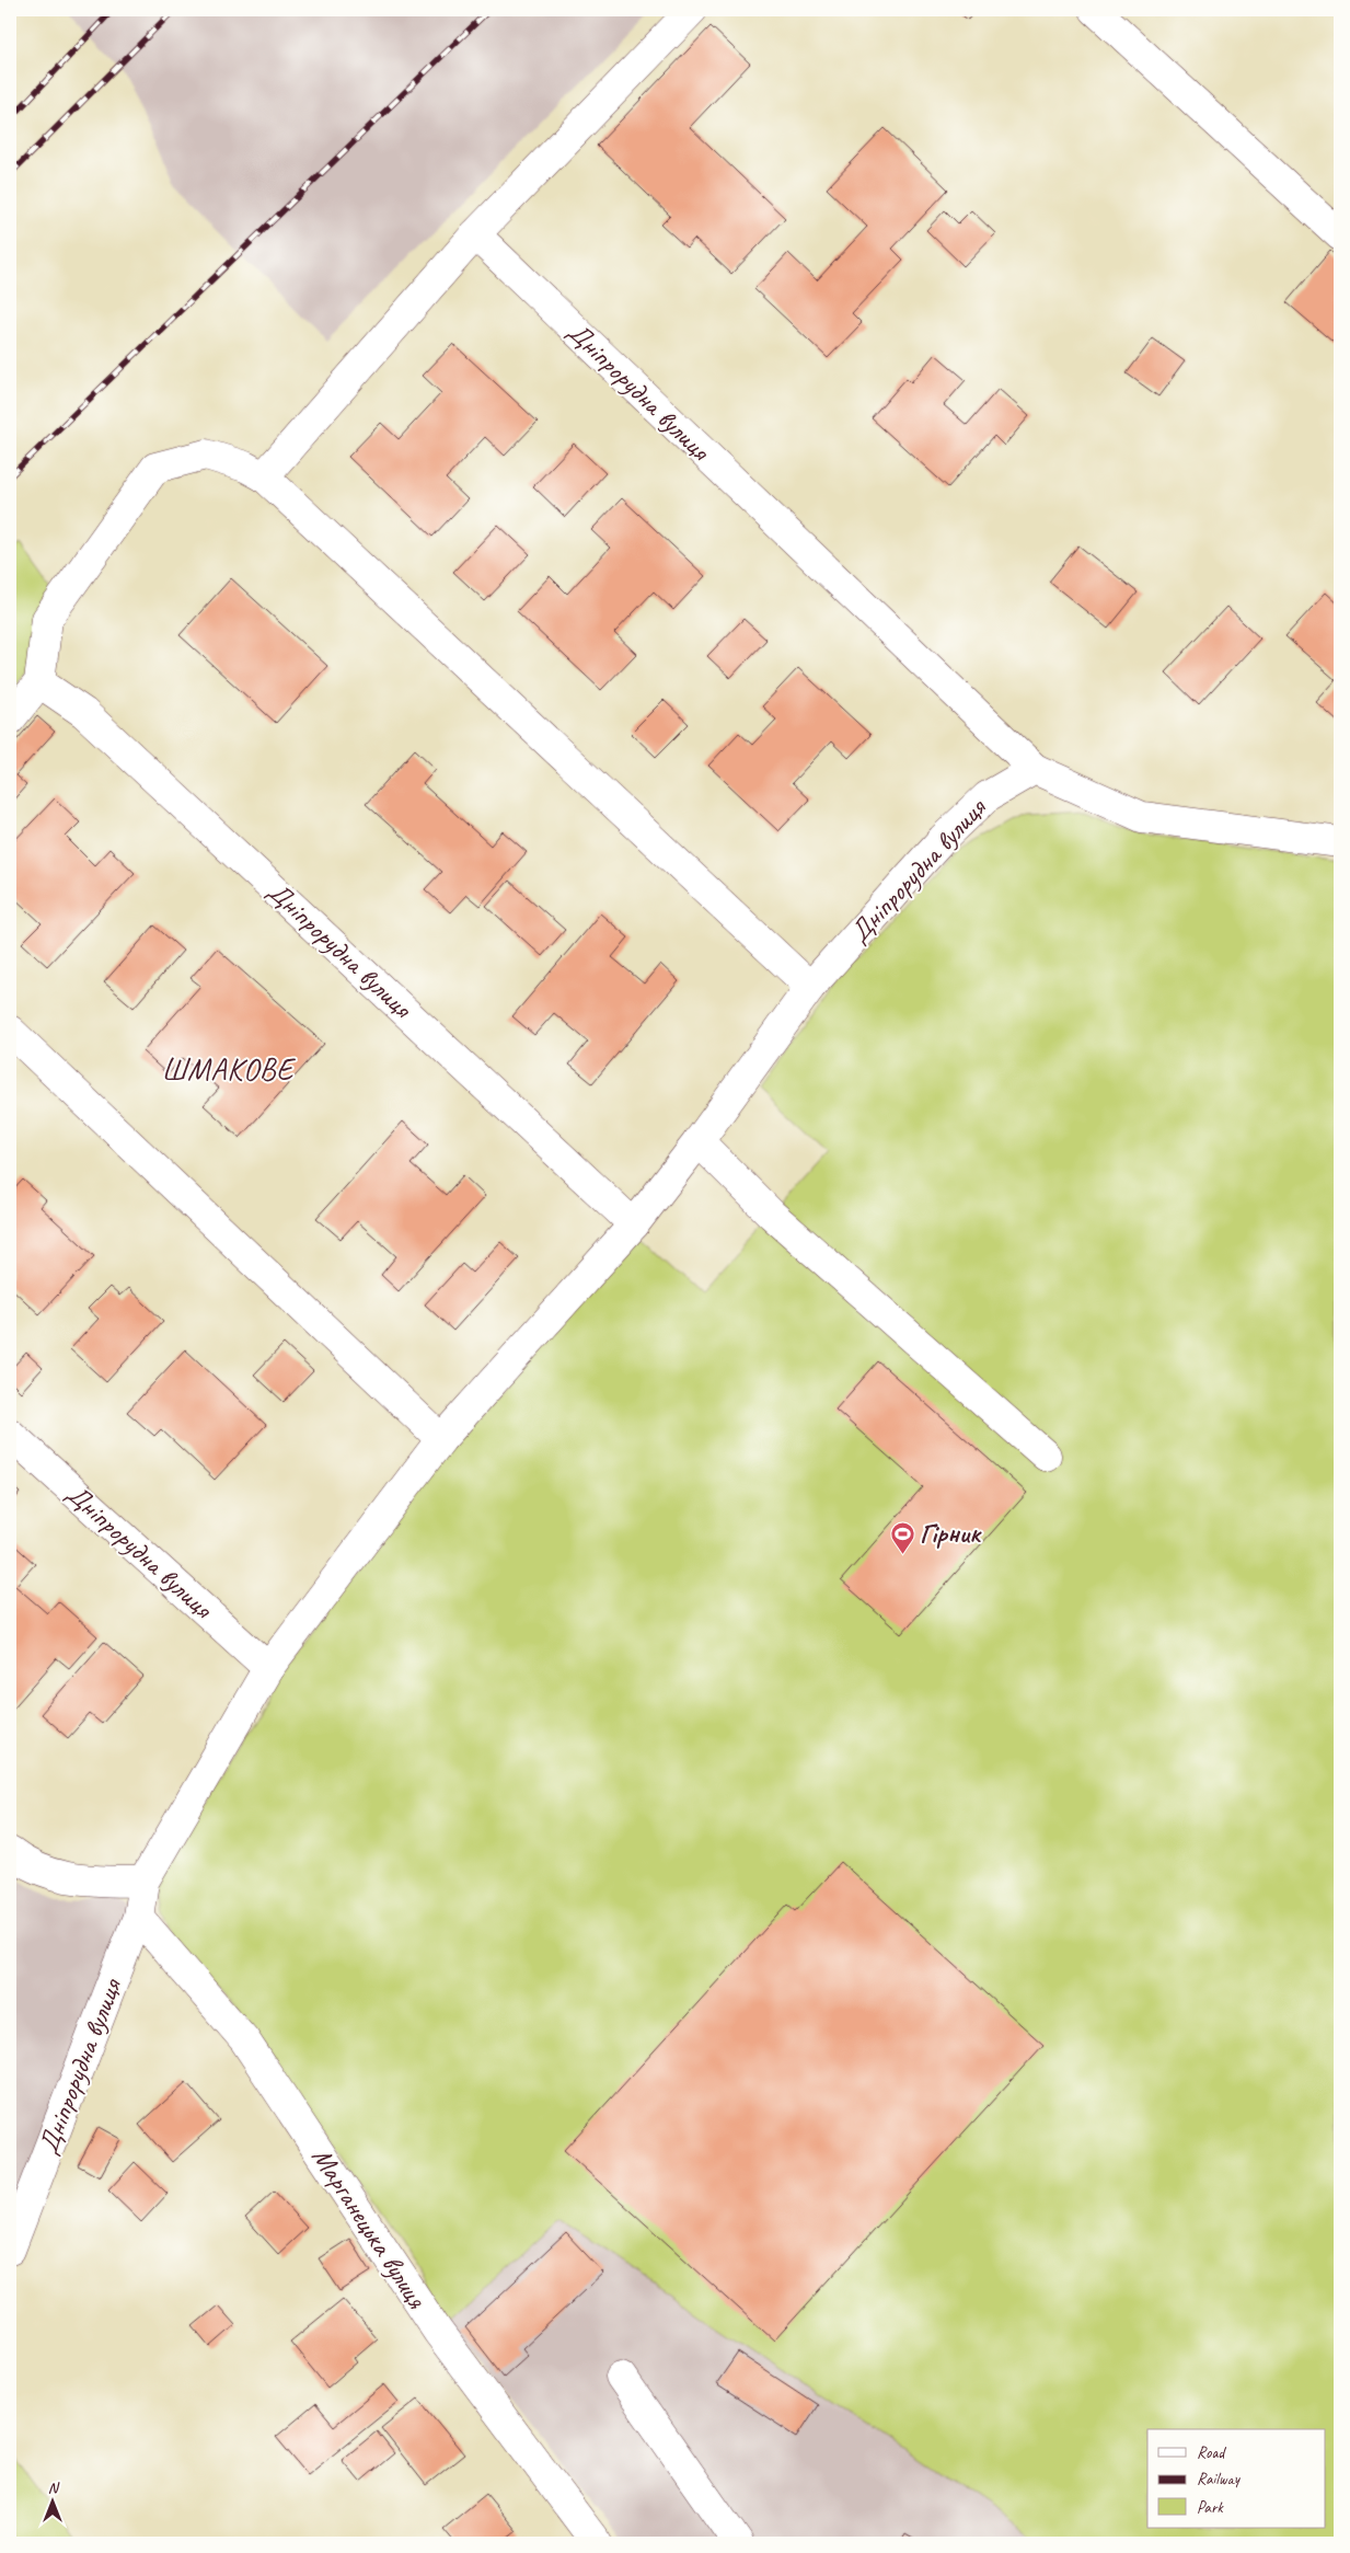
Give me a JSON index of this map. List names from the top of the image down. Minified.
{"streets":{"street":["Дніпрорудна вулиця","Марганецька вулиця"]},"crossings":[["Дніпрорудна вулиця","Марганецька вулиця"]],"districts":["ШМАКОВЕ"],"places":{"sports":["Гірник"]},"legend":["Road","Railway","Park"],"north":"top"}
